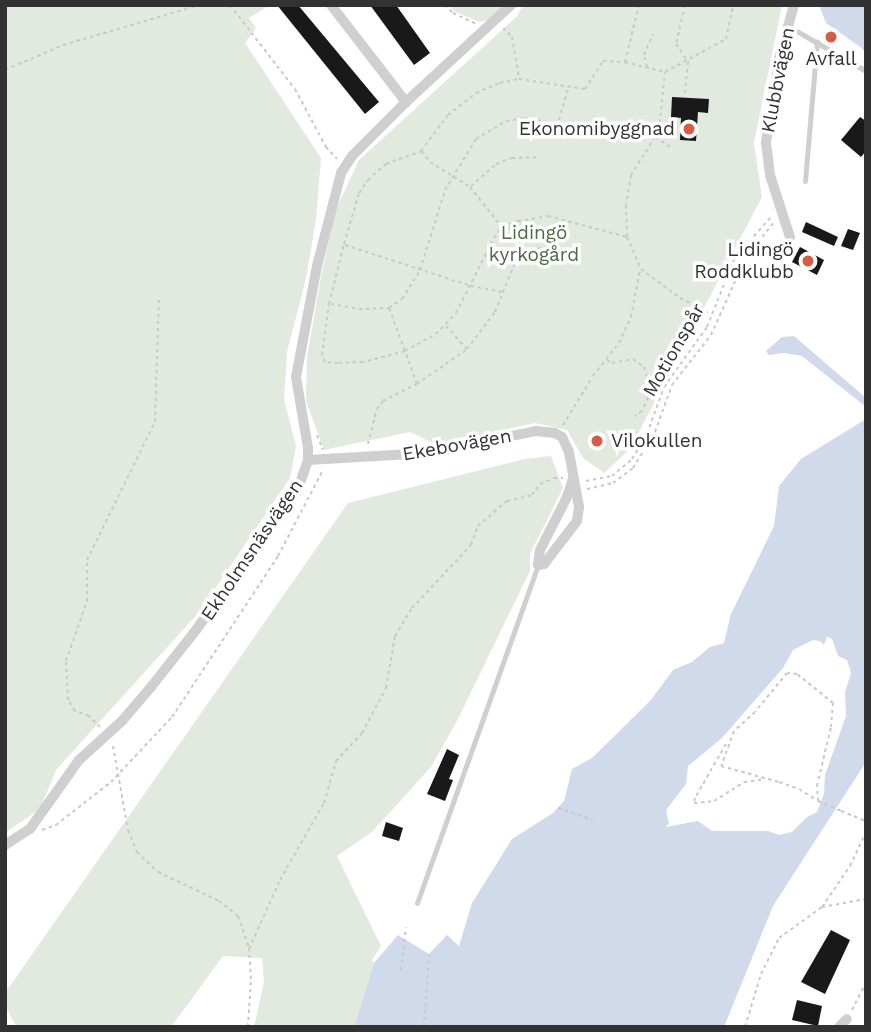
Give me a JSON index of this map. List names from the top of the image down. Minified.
{"streets":{"street":["Klubbvägen","Ekebovägen","Ekholmsnäsvägen"],"path":["Motionspår"]},"crossings":[["Klubbvägen","Motionspår"],["Ekebovägen","Ekholmsnäsvägen"]],"parks":["Lidingö kyrkogård"],"places":["Avfall","Ekonomibyggnad","Lidingö Roddklubb","Vilokullen"]}
